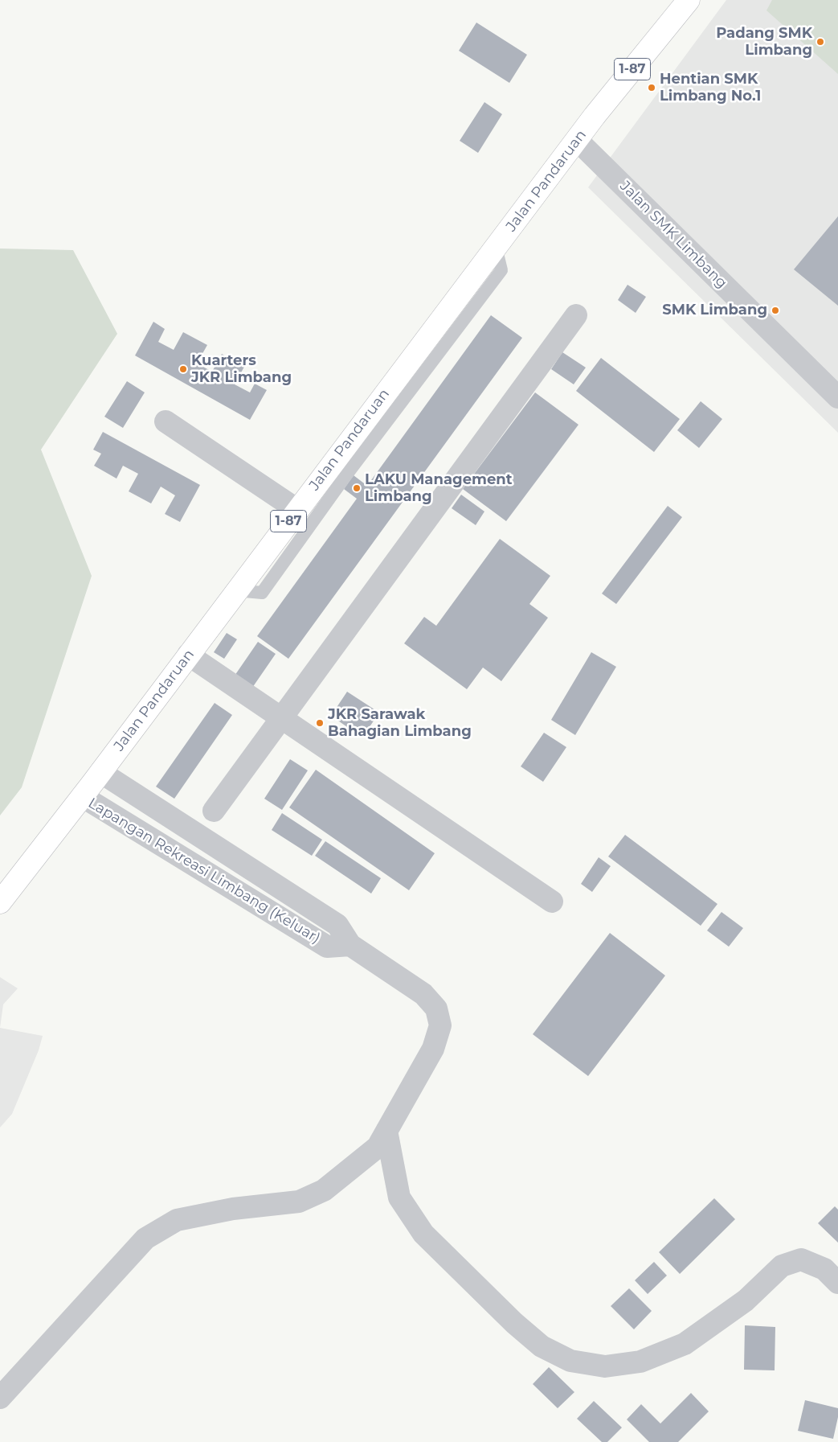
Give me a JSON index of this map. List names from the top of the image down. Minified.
{"streets":{"highway":["1-87","Jalan Pandaruan"],"street":["Jalan SMK Limbang","Lapangan Rekreasi Limbang (Keluar)"]},"crossings":[["Jalan Pandaruan","Jalan SMK Limbang"],["Jalan Pandaruan","Lapangan Rekreasi Limbang (Keluar)"]],"places":["Padang SMK Limbang","Hentian SMK Limbang No.1","SMK Limbang","Kuarters JKR Limbang","LAKU Management Limbang","JKR Sarawak Bahagian Limbang"]}
